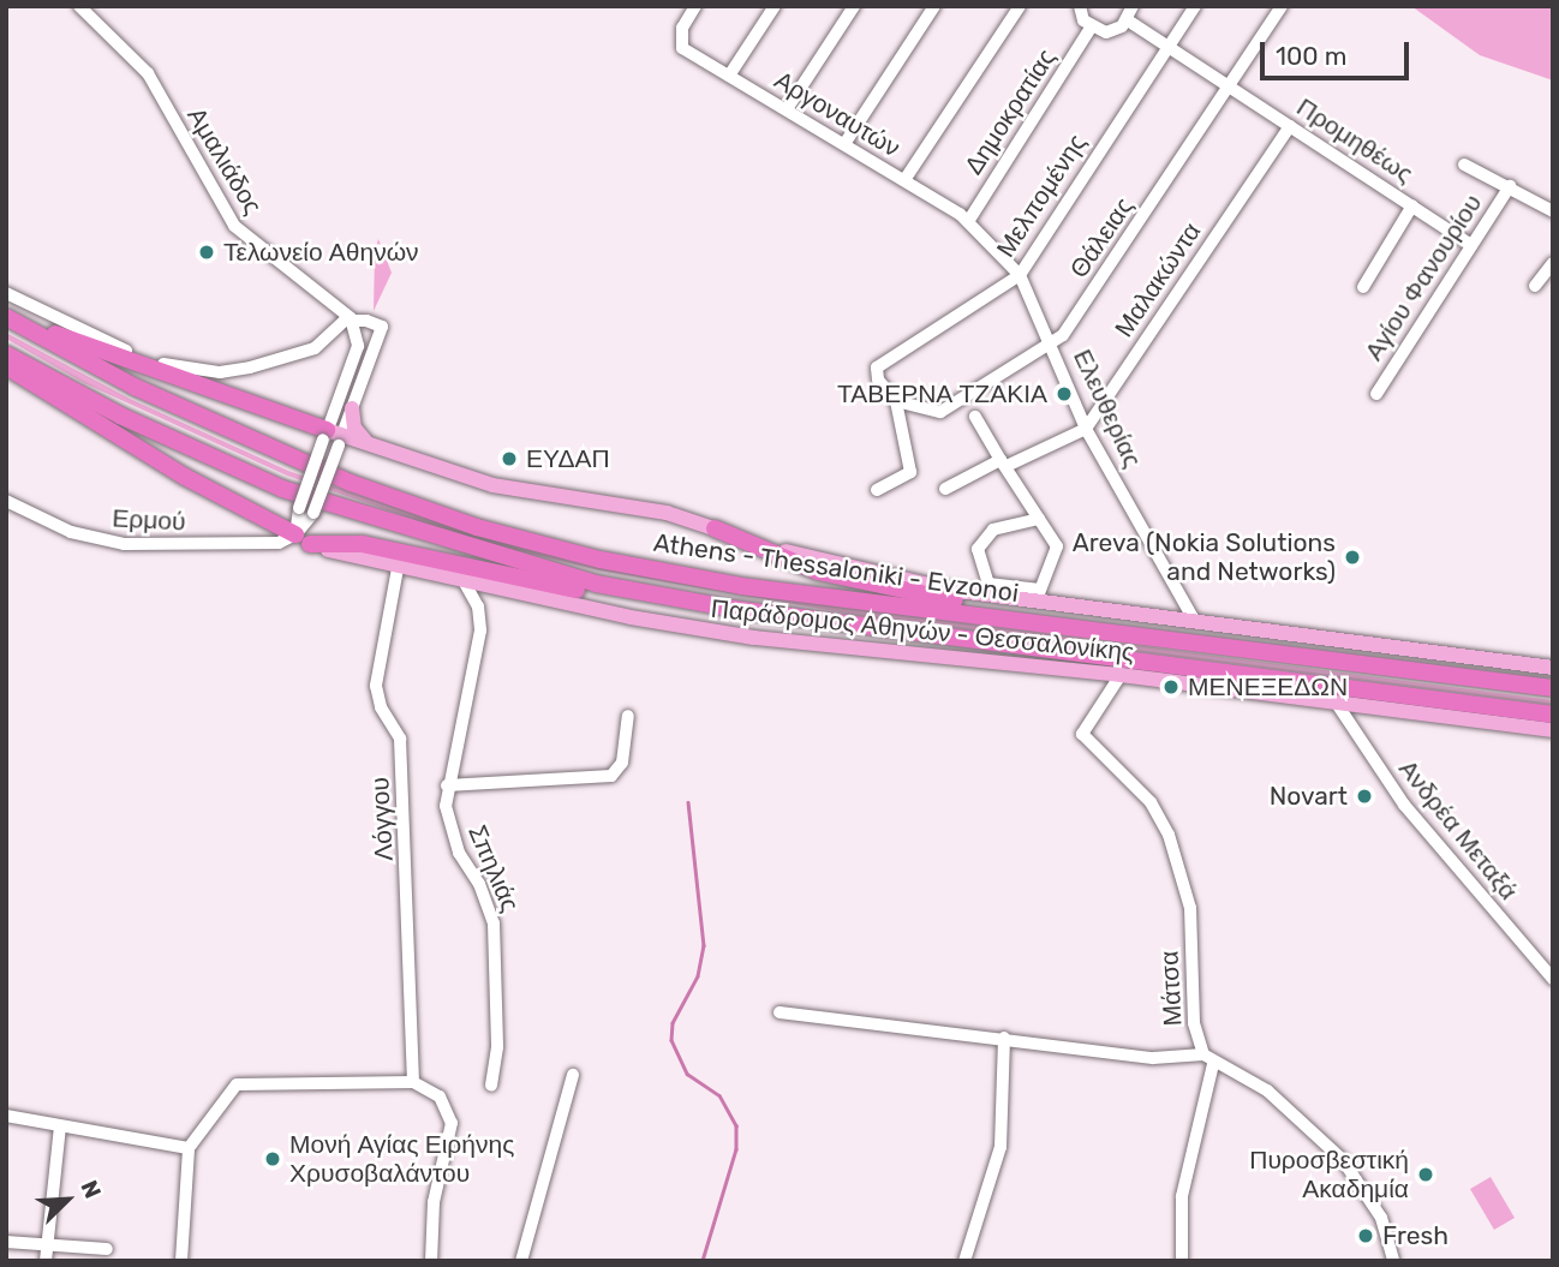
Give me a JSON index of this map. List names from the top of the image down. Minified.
{"streets":{"highway":["Athens - Thessaloniki - Evzonoi"],"main road":["Παράδρομος Αθηνών - Θεσσαλονίκης"],"street":["Δημοκρατίας","Αργοναυτών","Προμηθέως","Αμαλιάδος","Μελπομένης","Θάλειας","Αγίου Φανουρίου","Μαλακώντα","Ελευθερίας","Ερμού","Λόγγου","Ανδρέα Μεταξά","Σπηλιάς","Μάτσα"]},"crossings":[["Δημοκρατίας","Αργοναυτών"],["Δημοκρατίας","Ελευθερίας"],["Αργοναυτών","Ελευθερίας"],["Προμηθέως","Μελπομένης"],["Προμηθέως","Θάλειας"],["Προμηθέως","Αγίου Φανουρίου"],["Προμηθέως","Μαλακώντα"],["Μελπομένης","Θάλειας"],["Μελπομένης","Ελευθερίας"],["Θάλειας","Ελευθερίας"],["Μαλακώντα","Ελευθερίας"],["Ελευθερίας","Παράδρομος Αθηνών - Θεσσαλονίκης"],["Ερμού","Παράδρομος Αθηνών - Θεσσαλονίκης"],["Παράδρομος Αθηνών - Θεσσαλονίκης","Λόγγου"],["Παράδρομος Αθηνών - Θεσσαλονίκης","Ανδρέα Μεταξά"],["Παράδρομος Αθηνών - Θεσσαλονίκης","Σπηλιάς"],["Παράδρομος Αθηνών - Θεσσαλονίκης","Μάτσα"]],"places":["Τελωνείο Αθηνών","ΤΑΒΕΡΝΑ ΤΖΑΚΙΑ","ΕΥΔΑΠ","Areva (Nokia Solutions and Networks)","ΜΕΝΕΞΕΔΩΝ","Novart","Μονή Αγίας Ειρήνης Χρυσοβαλάντου","Πυροσβεστική Ακαδημία","Fresh"],"scale_bar":"100 m","north":"top right"}
